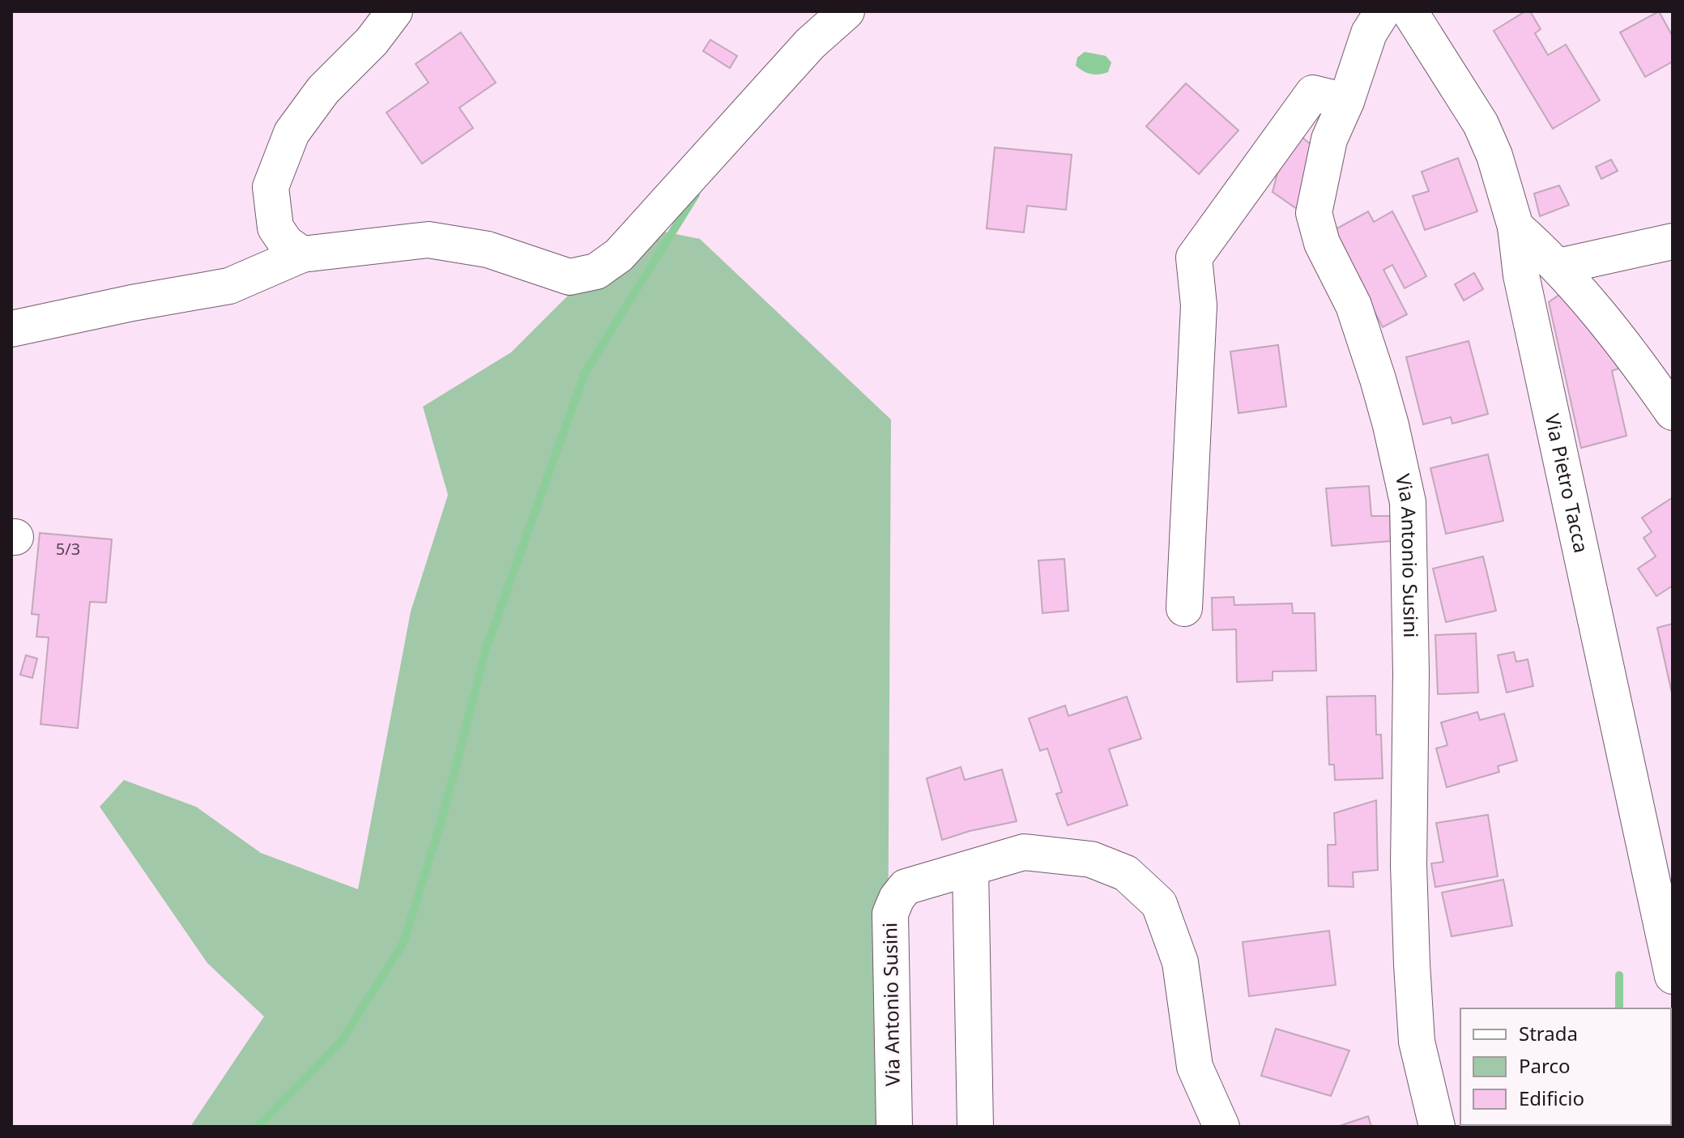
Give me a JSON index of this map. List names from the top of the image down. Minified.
{"streets":{"street":["Via Pietro Tacca","Via Antonio Susini"]},"house_numbers":["5/3"],"legend":["Strada","Parco","Edificio"]}
